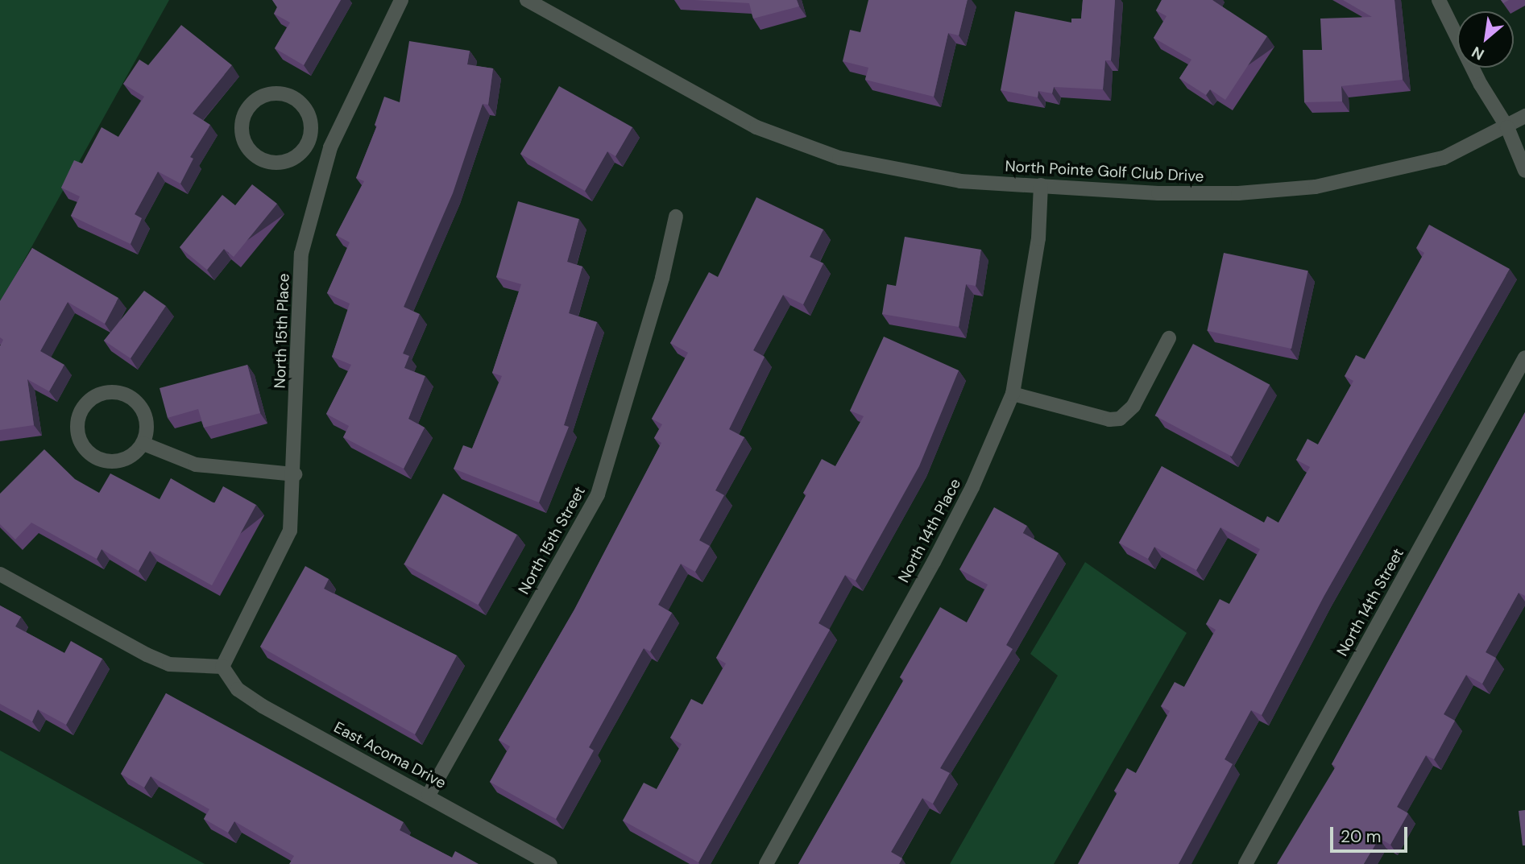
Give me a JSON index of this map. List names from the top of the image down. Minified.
{"streets":{"street":["North Pointe Golf Club Drive","North 15th Place","North 14th Place","North 15th Street","North 14th Street","East Acoma Drive"]},"crossings":[["North Pointe Golf Club Drive","North 14th Place"],["North 15th Place","East Acoma Drive"],["North 15th Street","East Acoma Drive"]],"scale_bar":"20 m","north":"bottom left"}
